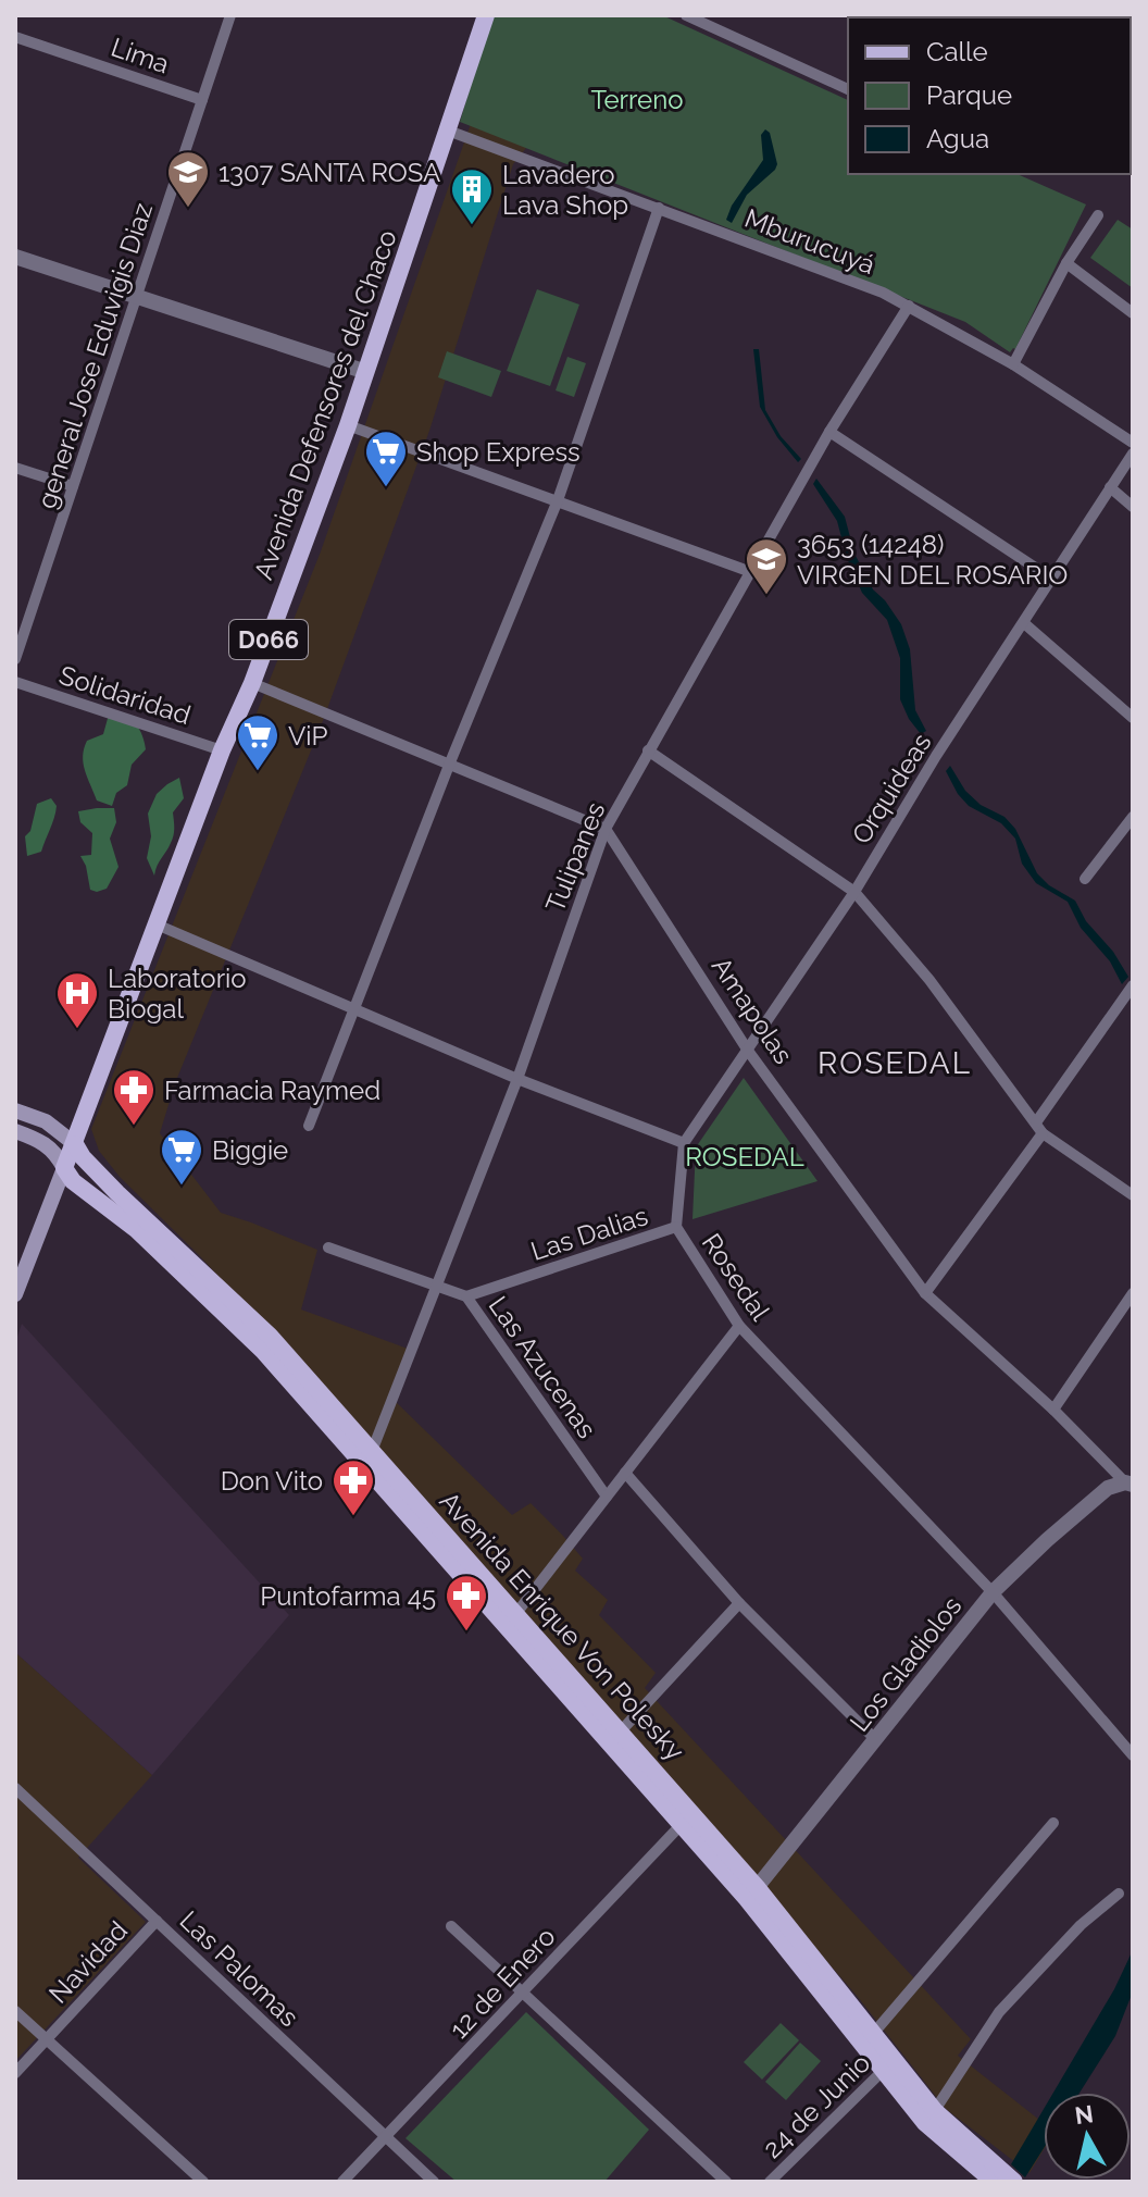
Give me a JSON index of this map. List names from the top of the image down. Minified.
{"streets":{"main road":["Avenida Defensores del Chaco","D066","Avenida Enrique Von Polesky"],"street":["Lima","Mburucuyá","general Jose Eduvigis Diaz","Solidaridad","Orquideas","Tulipanes","Amapolas","Las Dalias","Rosedal","Las Azucenas","Los Gladiolos","Navidad","Las Palomas","12 de Enero","24 de Junio"]},"crossings":[["Lima","general Jose Eduvigis Diaz"],["Mburucuyá","Avenida Defensores del Chaco"],["Mburucuyá","Tulipanes"],["Avenida Defensores del Chaco","Solidaridad"],["Avenida Defensores del Chaco","Avenida Enrique Von Polesky"],["Orquideas","Amapolas"],["Orquideas","Rosedal"],["Tulipanes","Amapolas"],["Tulipanes","Las Azucenas"],["Tulipanes","Avenida Enrique Von Polesky"],["Amapolas","Los Gladiolos"],["Las Dalias","Rosedal"],["Las Dalias","Las Azucenas"],["Rosedal","Los Gladiolos"],["Avenida Enrique Von Polesky","Los Gladiolos"],["Avenida Enrique Von Polesky","12 de Enero"],["Avenida Enrique Von Polesky","24 de Junio"],["Navidad","Las Palomas"],["Las Palomas","12 de Enero"]],"districts":["ROSEDAL"],"parks":["Terreno","ROSEDAL"],"places":{"school or university":["1307 SANTA ROSA","3653 (14248) VIRGEN DEL ROSARIO"],"building":["Lavadero Lava Shop"],"supermarket":["Shop Express","ViP","Biggie"],"hospital":["Laboratorio Biogal"],"pharmacy":["Farmacia Raymed","Don Vito","Puntofarma 45"]},"legend":["Calle","Parque","Agua"],"north":"top"}
